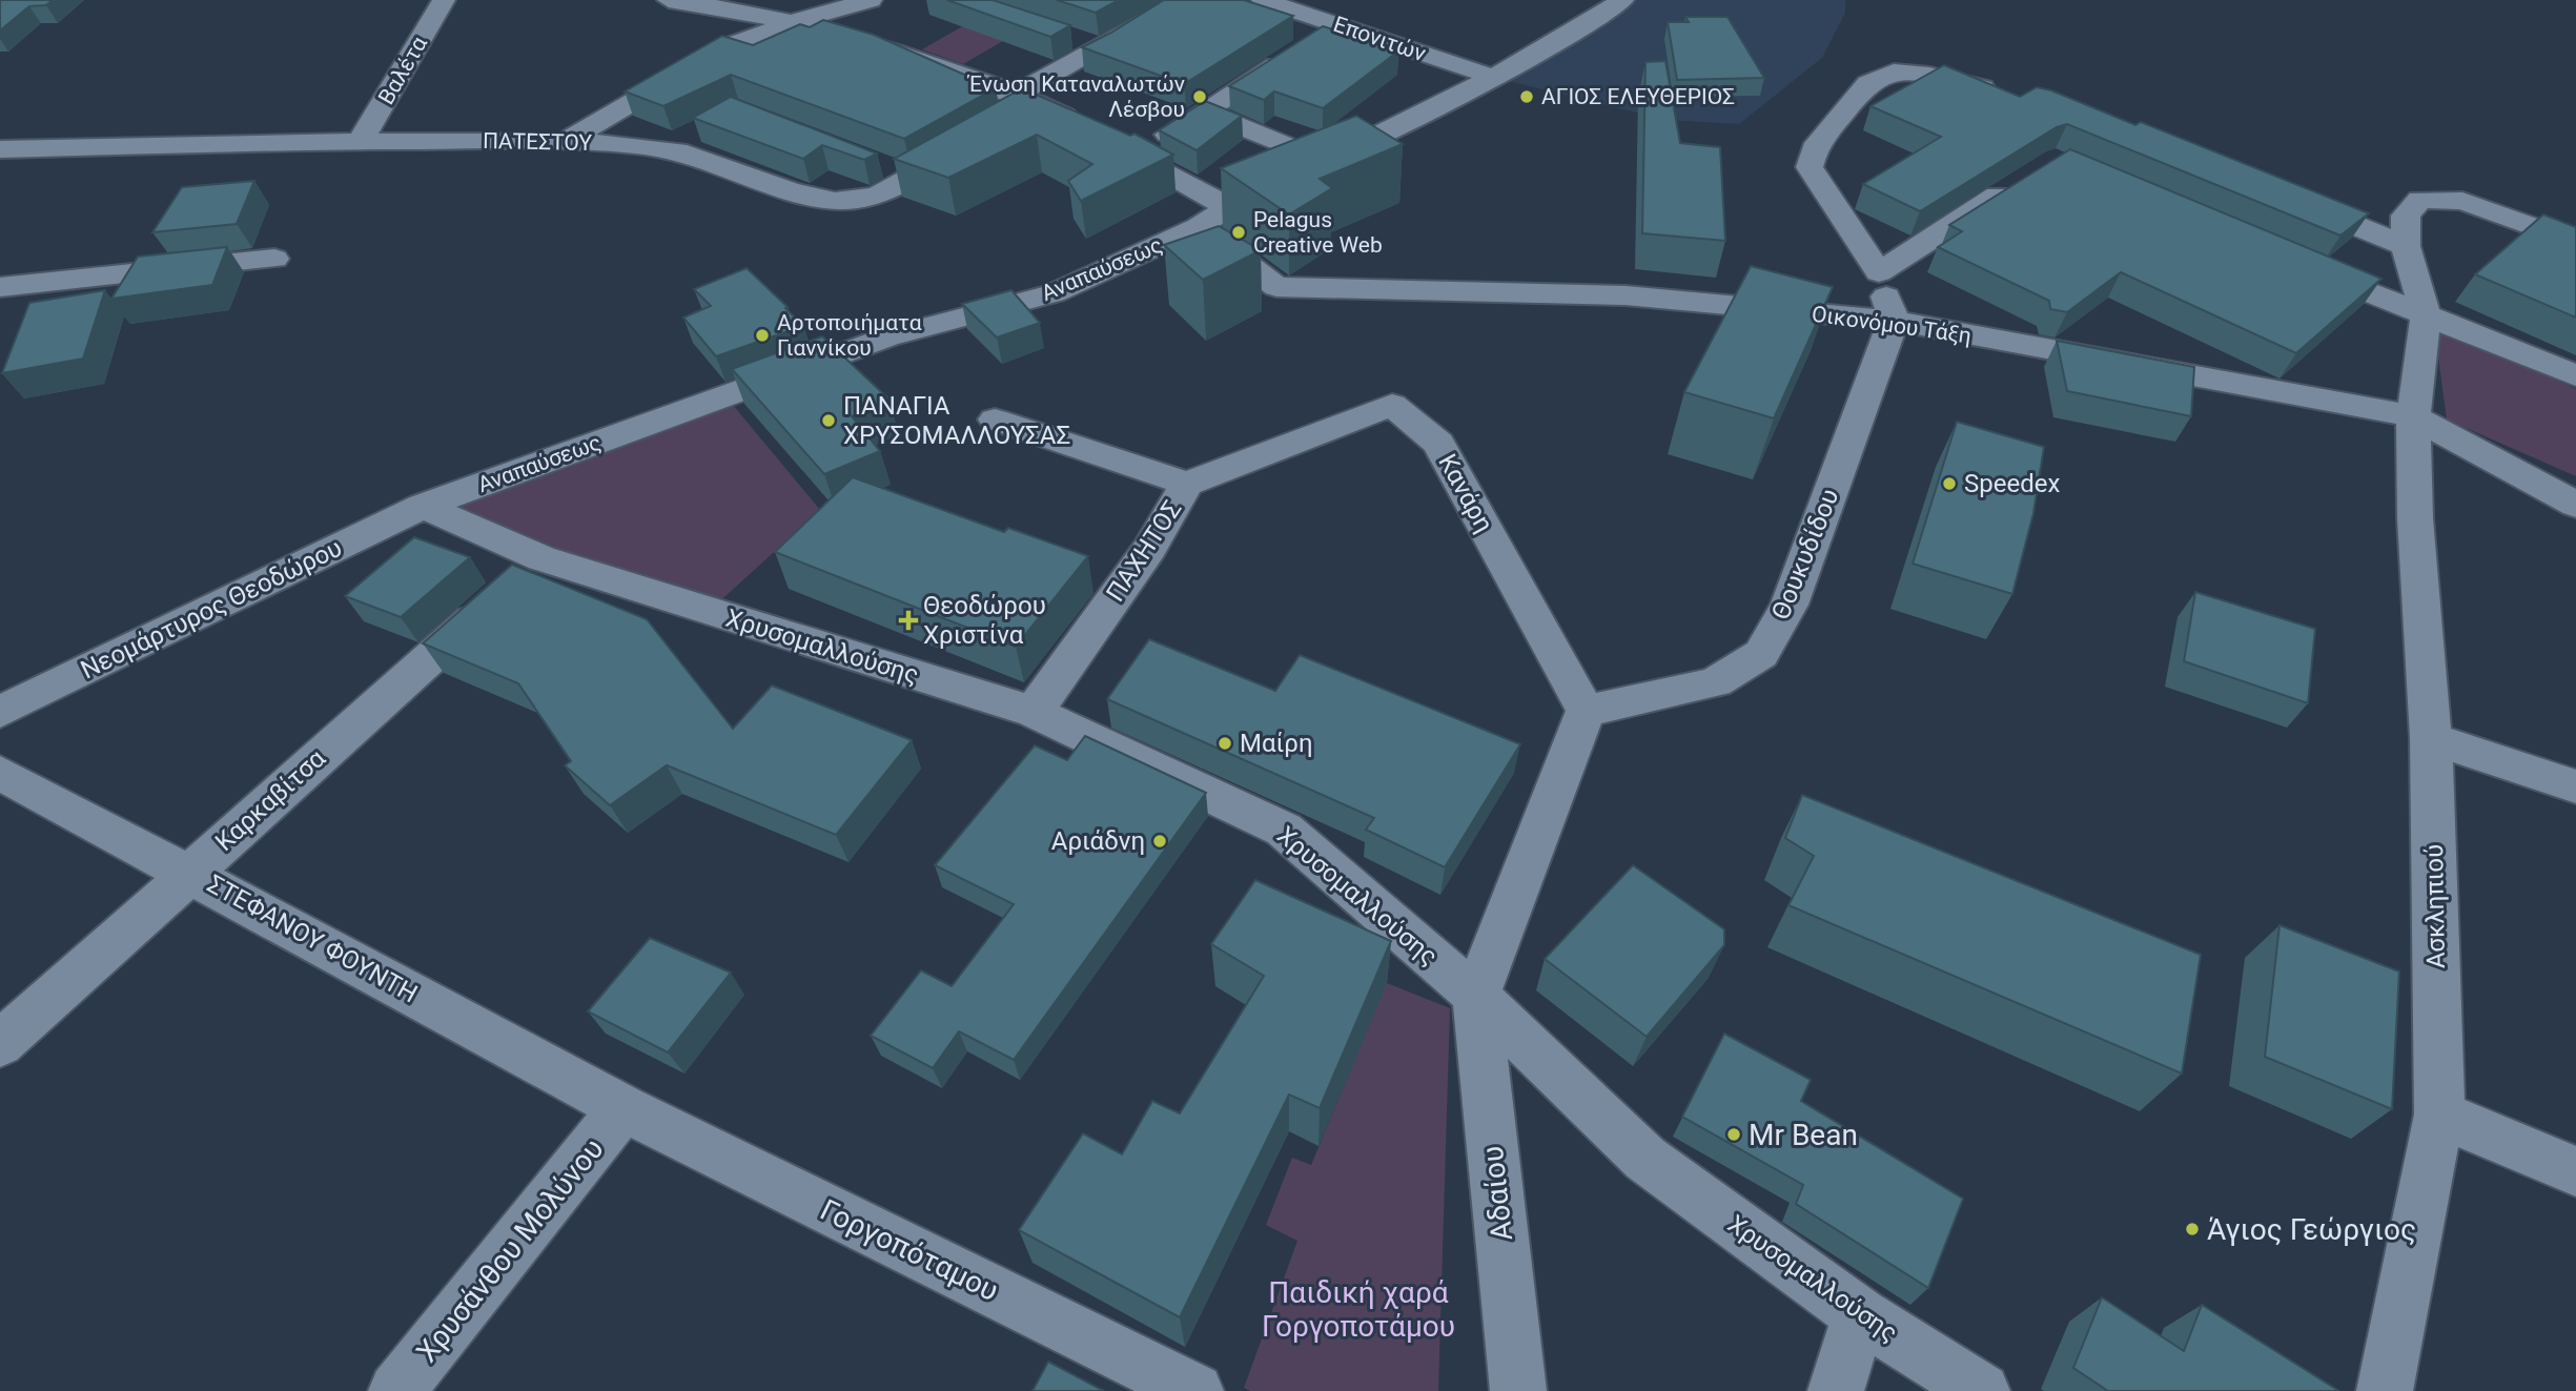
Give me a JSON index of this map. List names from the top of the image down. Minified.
{"streets":{"street":["Επονιτών","Βαλέτα","ΠΑΤΕΣΤΟΥ","Αναπαύσεως","Οικονόμου Τάξη","Κανάρη","ΠΑΧΗΤΟΣ","Θουκυδίδου","Νεομάρτυρος Θεοδώρου","Χρυσομαλλούσης","Καρκαβίτσα","Ασκληπιού","ΣΤΕΦΑΝΟΥ ΦΟΥΝΤΗ","Αδαίου","Χρυσάνθου Μολύνου","Γοργοπόταμου"]},"crossings":[["Επονιτών","Αναπαύσεως"],["Βαλέτα","ΠΑΤΕΣΤΟΥ"],["Αναπαύσεως","Οικονόμου Τάξη"],["Αναπαύσεως","Νεομάρτυρος Θεοδώρου"],["Αναπαύσεως","Χρυσομαλλούσης"],["Οικονόμου Τάξη","Θουκυδίδου"],["Οικονόμου Τάξη","Ασκληπιού"],["Κανάρη","ΠΑΧΗΤΟΣ"],["Κανάρη","Θουκυδίδου"],["ΠΑΧΗΤΟΣ","Χρυσομαλλούσης"],["Νεομάρτυρος Θεοδώρου","Χρυσομαλλούσης"],["Χρυσομαλλούσης","Καρκαβίτσα"],["Χρυσομαλλούσης","Αδαίου"],["Καρκαβίτσα","ΣΤΕΦΑΝΟΥ ΦΟΥΝΤΗ"],["ΣΤΕΦΑΝΟΥ ΦΟΥΝΤΗ","Χρυσάνθου Μολύνου"],["ΣΤΕΦΑΝΟΥ ΦΟΥΝΤΗ","Γοργοπόταμου"],["Χρυσάνθου Μολύνου","Γοργοπόταμου"]],"parks":["Παιδική χαρά Γοργοποτάμου"],"places":{"other":["Ένωση Καταναλωτών Λέσβου","ΑΓΙΟΣ ΕΛΕΥΘΕΡΙΟΣ","Pelagus Creative Web","Αρτοποιήματα Γιαννίκου","ΠΑΝΑΓΙΑ ΧΡΥΣΟΜΑΛΛΟΥΣΑΣ","Speedex","Μαίρη","Αριάδνη","Mr Bean","Άγιος Γεώργιος"],"health":["Θεοδώρου Χριστίνα"]}}
